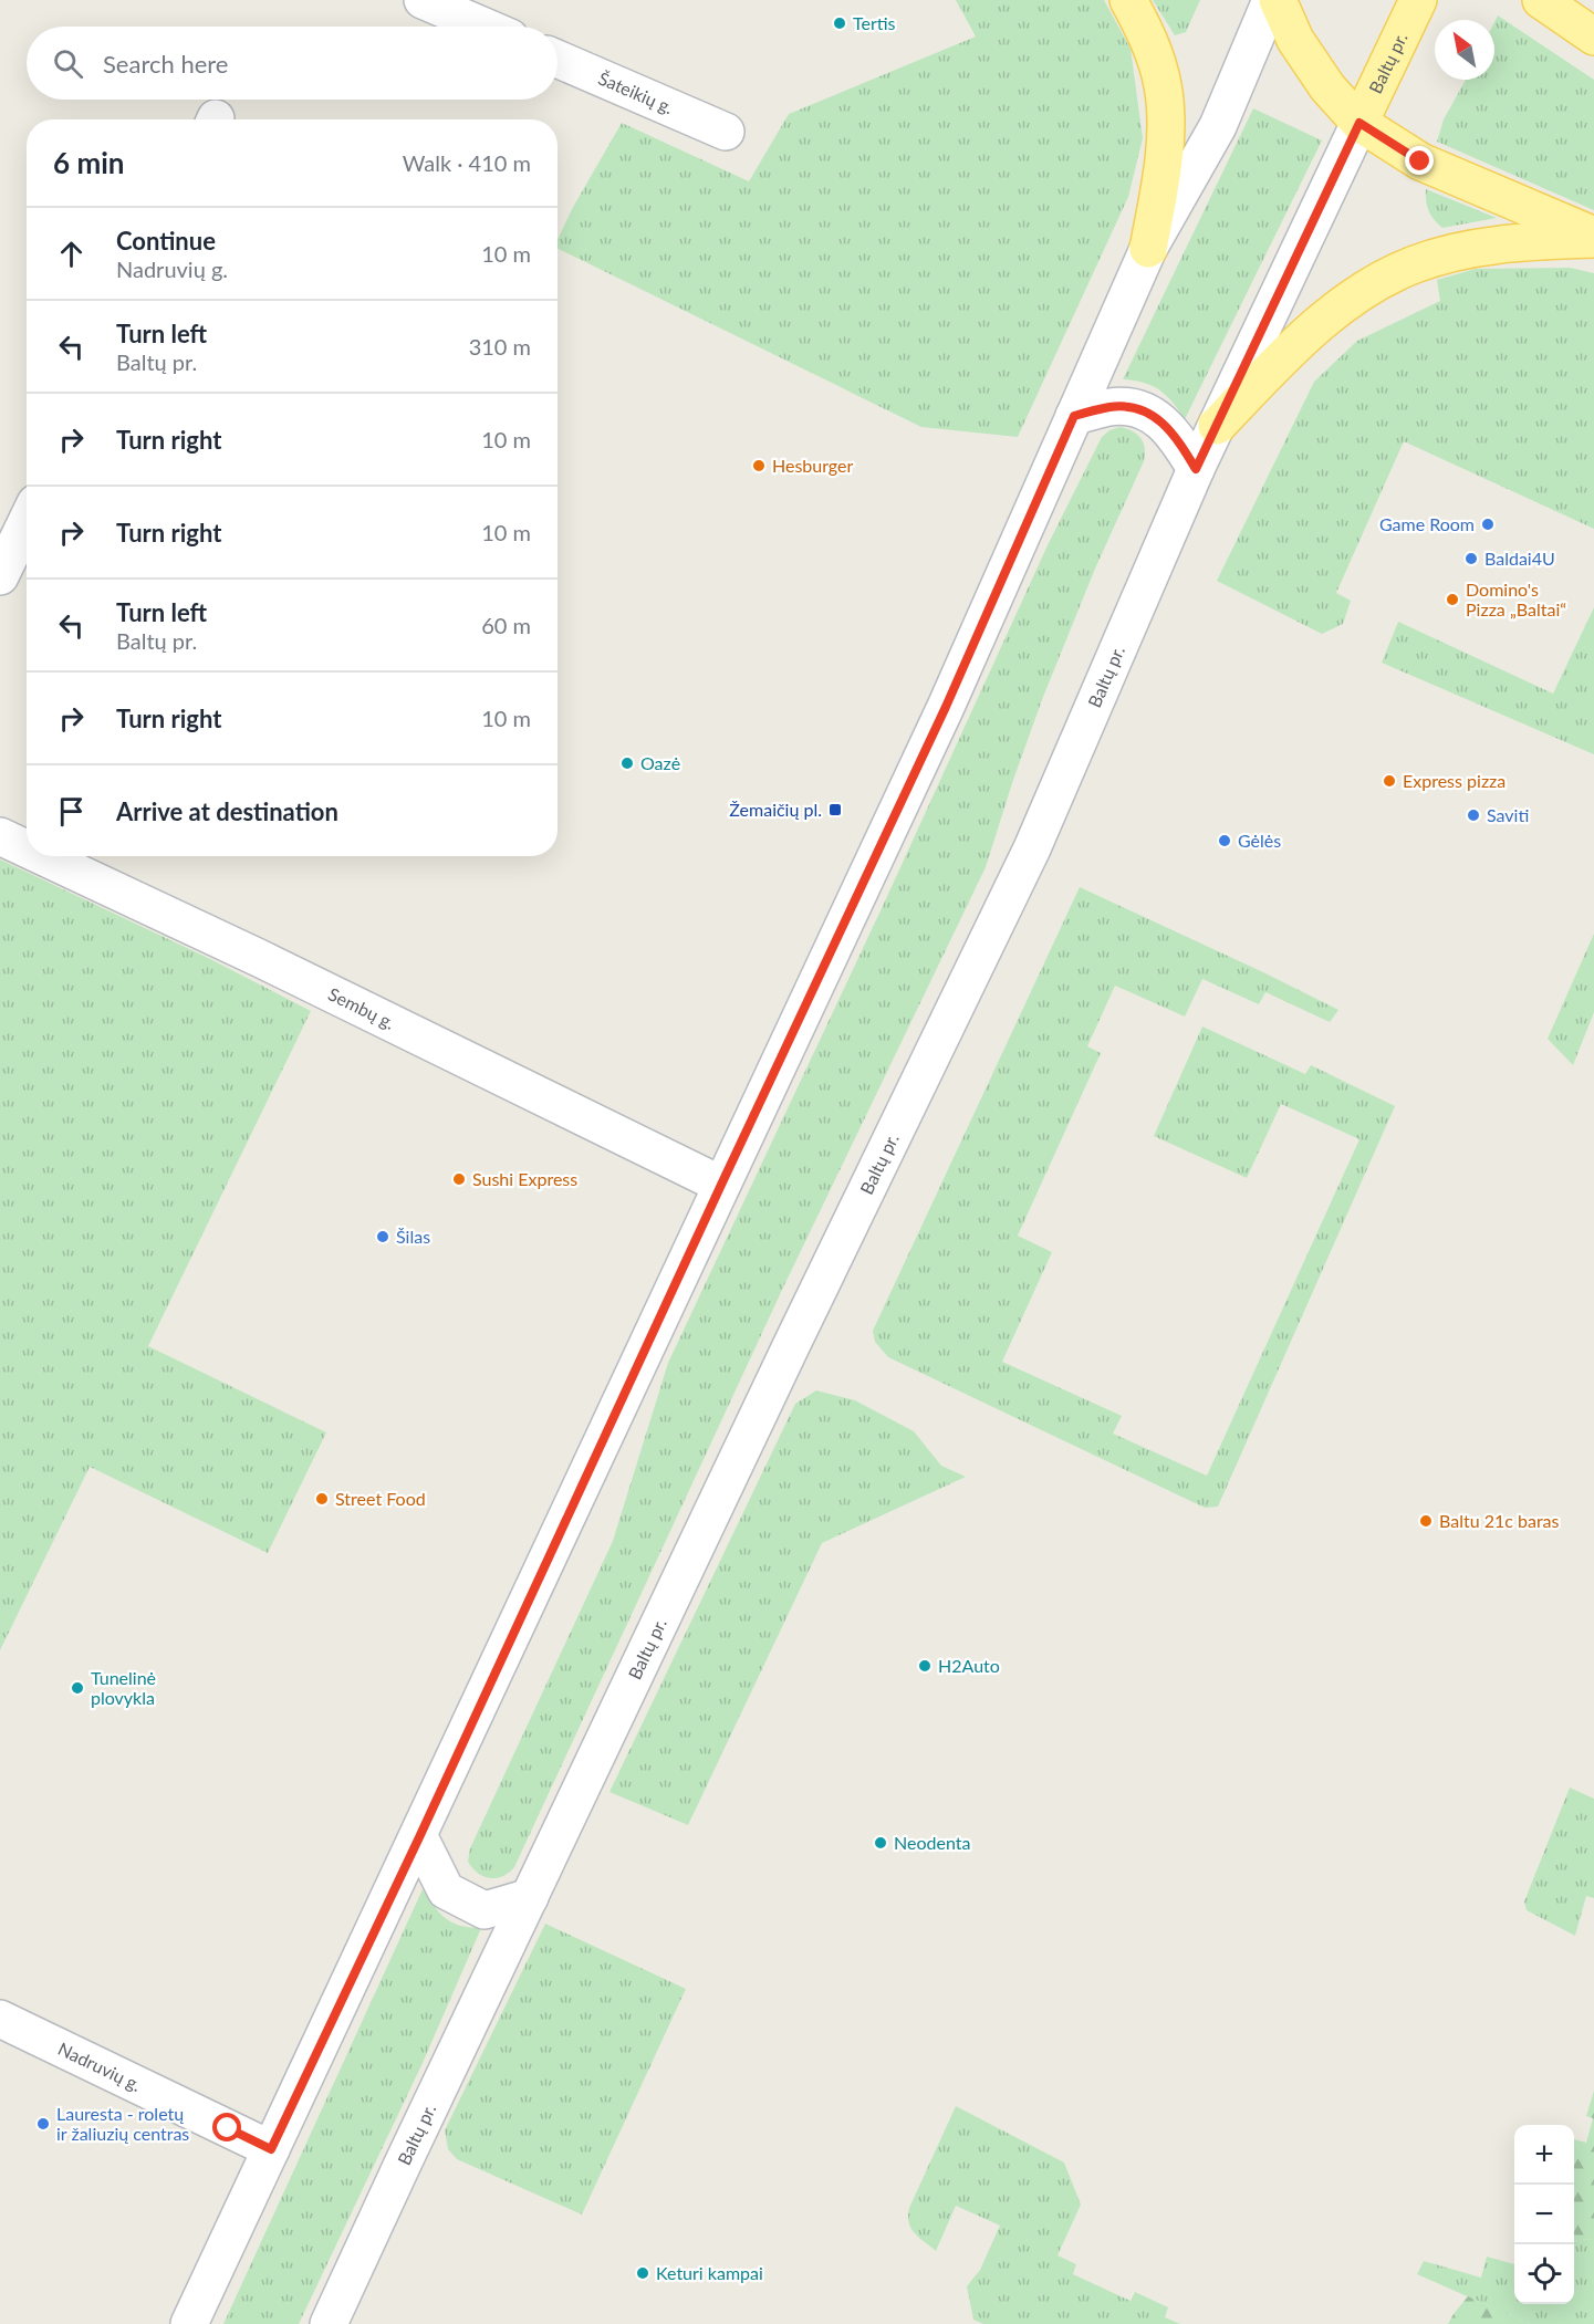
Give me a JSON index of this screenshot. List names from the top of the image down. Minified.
{"streets":{"main road":["Baltų pr.","Šateikių g.","Sembų g.","Nadruvių g."]},"places":{"other":["Tertis","Hesburger","Game Room","Baldai4U","Domino's Pizza „Baltai“","Oazė","Express pizza","Saviti","Gėlės","Sushi Express","Šilas","Street Food","Baltu 21c baras","H2Auto","Tunelinė plovykla","Neodenta","Lauresta - roletų ir žaliuzių centras","Keturi kampai"],"transit":["Žemaičių pl."]},"north":"top left","page":{"search":"Search here","heading":["6 min","Walk · 410 m"],"list":[["Continue","Nadruvių g.","10 m"],["Turn left","Baltų pr.","310 m"],["Turn right","10 m"],["Turn right","10 m"],["Turn left","Baltų pr.","60 m"],["Turn right","10 m"],"Arrive at destination"],"map_buttons":["+","−"]}}
